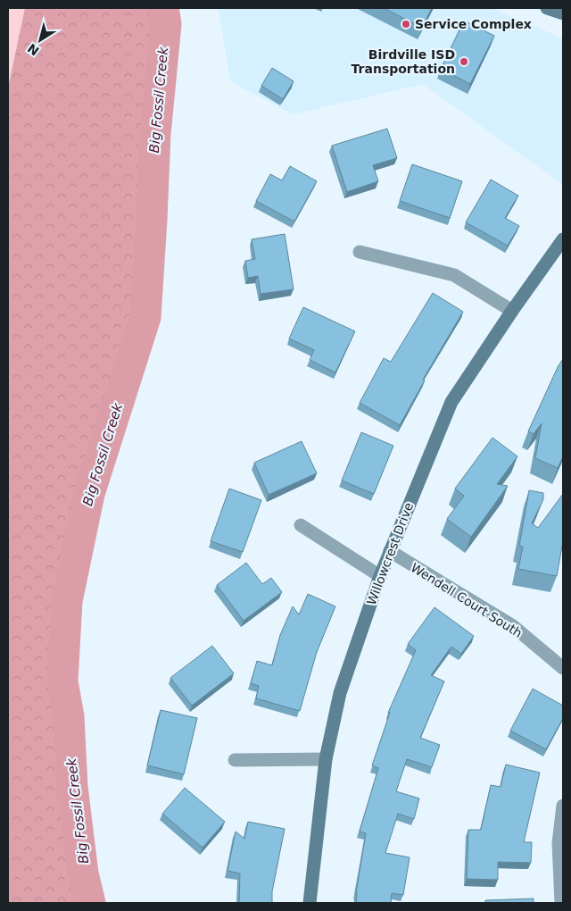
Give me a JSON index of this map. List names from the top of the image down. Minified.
{"streets":{"street":["Willowcrest Drive","Wendell Court South"]},"crossings":[["Willowcrest Drive","Wendell Court South"]],"water":["Big Fossil Creek"],"places":["Service Complex","Birdville ISD Transportation"],"north":"bottom left"}
